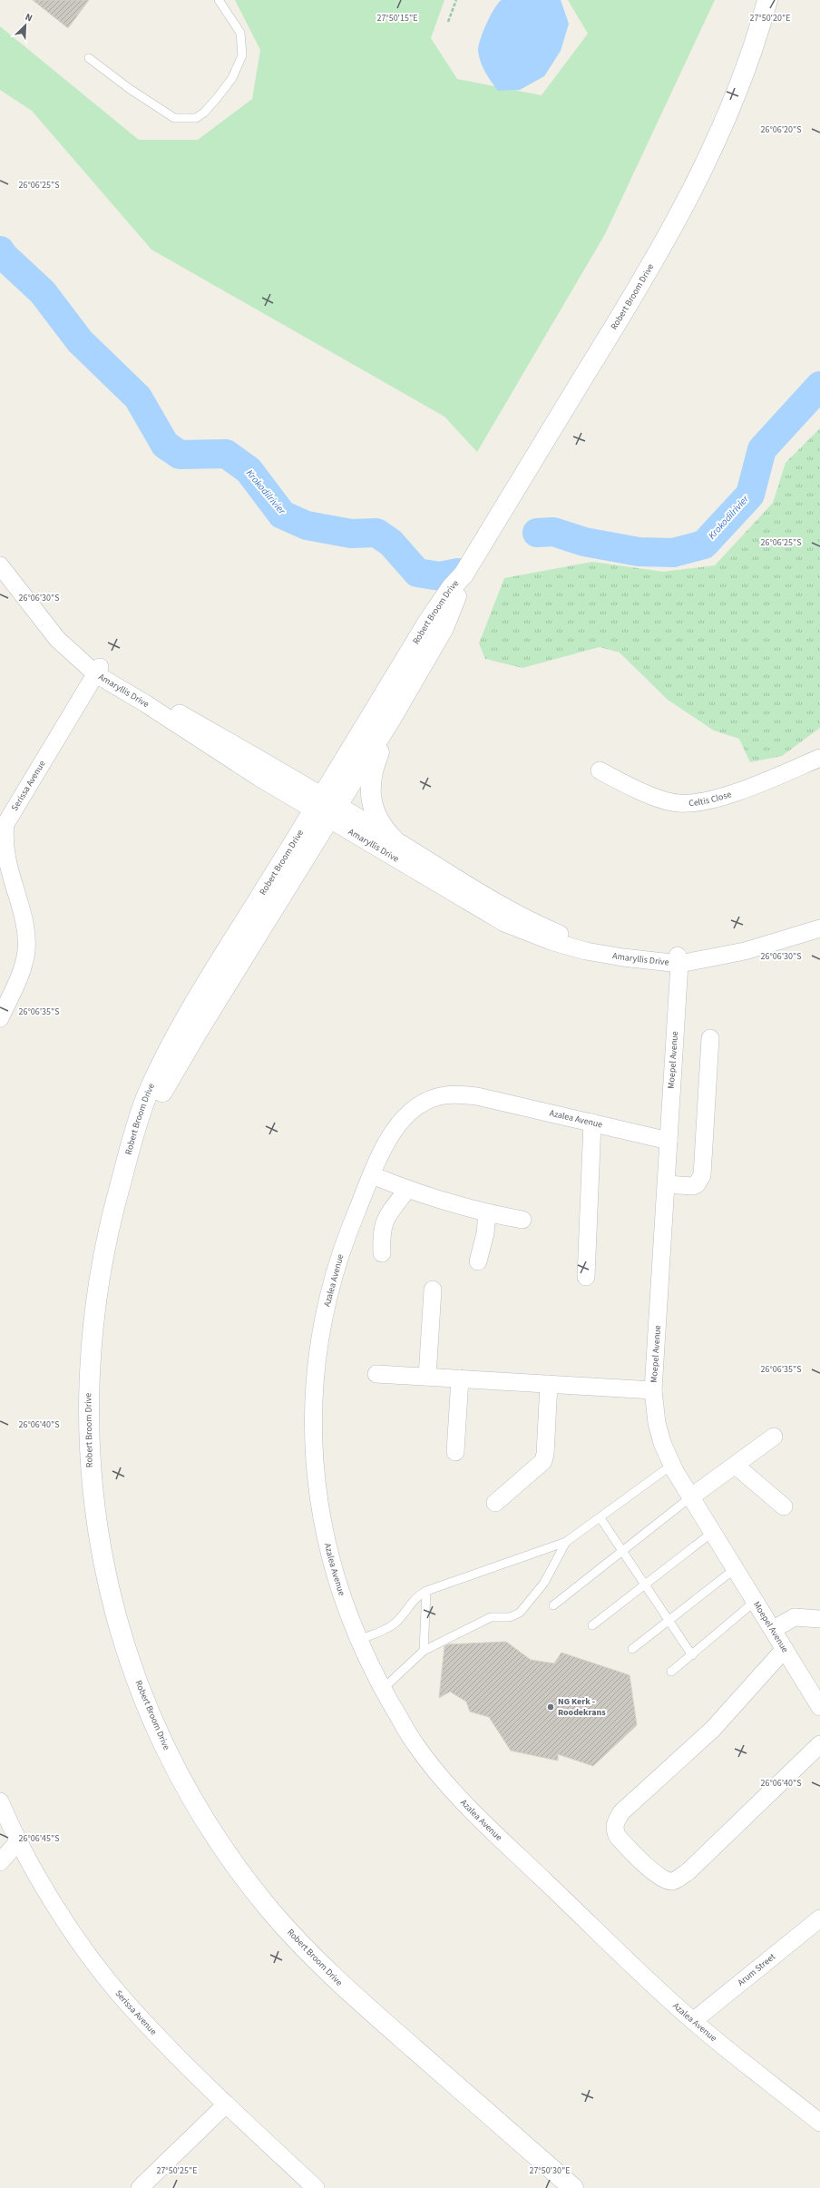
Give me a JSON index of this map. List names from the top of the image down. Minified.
{"streets":{"street":["Robert Broom Drive","Amaryllis Drive","Serissa Avenue","Celtis Close","Moepel Avenue","Azalea Avenue","Arum Street"]},"crossings":[["Robert Broom Drive","Amaryllis Drive"],["Amaryllis Drive","Serissa Avenue"],["Amaryllis Drive","Moepel Avenue"],["Moepel Avenue","Azalea Avenue"],["Azalea Avenue","Arum Street"]],"water":["Krokodilrivier"],"places":["NG Kerk - Roodekrans"],"north":"top right","coordinates":["27°50'20\"E","27°50'15\"E","26°06'20\"S","26°06'25\"S","26°06'30\"S","26°06'35\"S","26°06'40\"S","26°06'45\"S","27°50'25\"E","27°50'30\"E"]}
